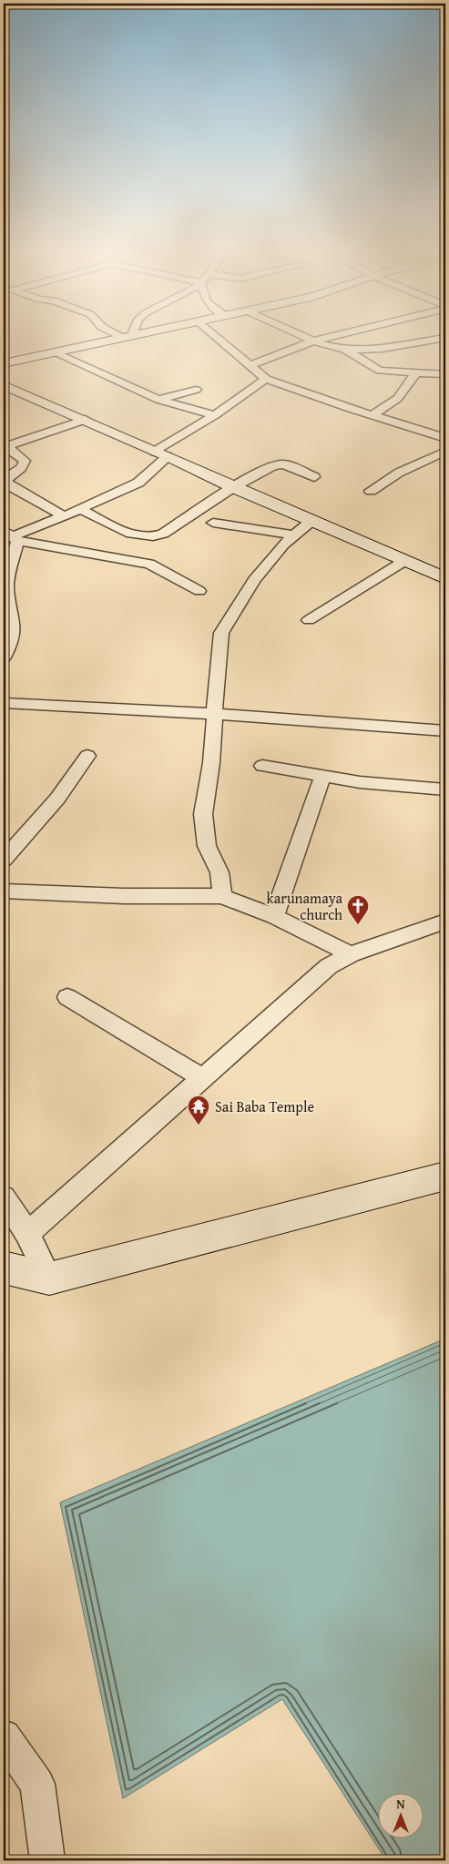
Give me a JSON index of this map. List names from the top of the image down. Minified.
{"places":{"church":["karunamaya church"],"temple":["Sai Baba Temple"]},"north":"top"}
